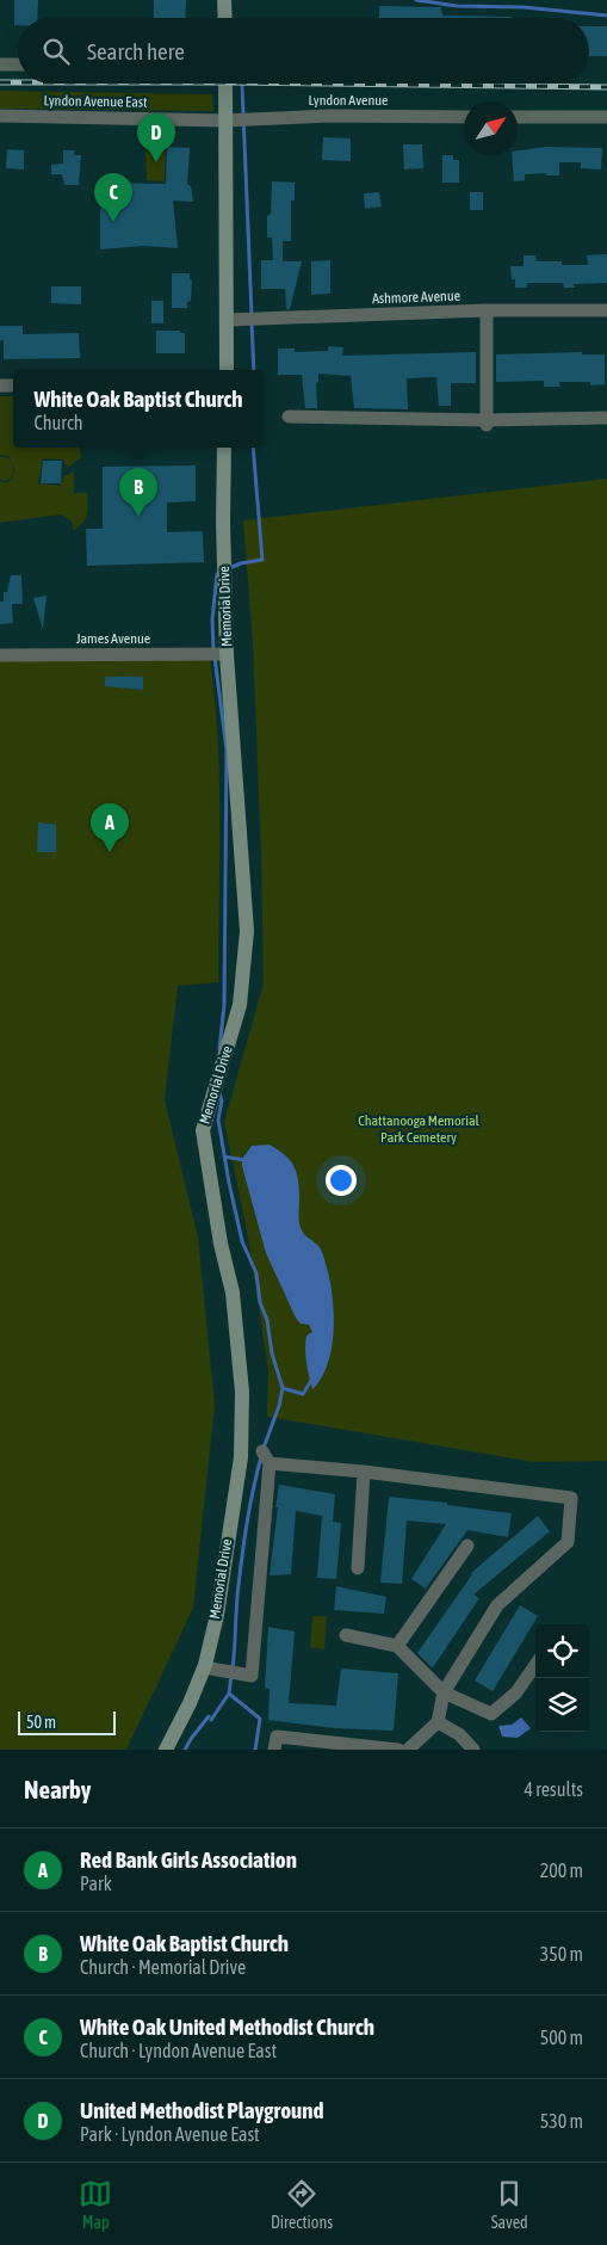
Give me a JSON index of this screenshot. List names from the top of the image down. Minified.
{"streets":{"street":["Lyndon Avenue","Lyndon Avenue East","Ashmore Avenue","Memorial Drive","James Avenue"]},"crossings":[["Lyndon Avenue","Lyndon Avenue East"],["Memorial Drive","James Avenue"]],"parks":["Chattanooga Memorial Park Cemetery"],"scale_bar":"50 m","north":"top right","page":{"search":"Search here","pins":["D","C","B","A"],"popup":["White Oak Baptist Church","Church"],"scale":"50 m","heading":["Nearby","4 results"],"list":[{"mark":"A","name":"Red Bank Girls Association","note":"Park","value":"200 m"},{"mark":"B","name":"White Oak Baptist Church","note":"Church · Memorial Drive","value":"350 m"},{"mark":"C","name":"White Oak United Methodist Church","note":"Church · Lyndon Avenue East","value":"500 m"},{"mark":"D","name":"United Methodist Playground","note":"Park · Lyndon Avenue East","value":"530 m"}],"nav":["Map","Directions","Saved"]}}
